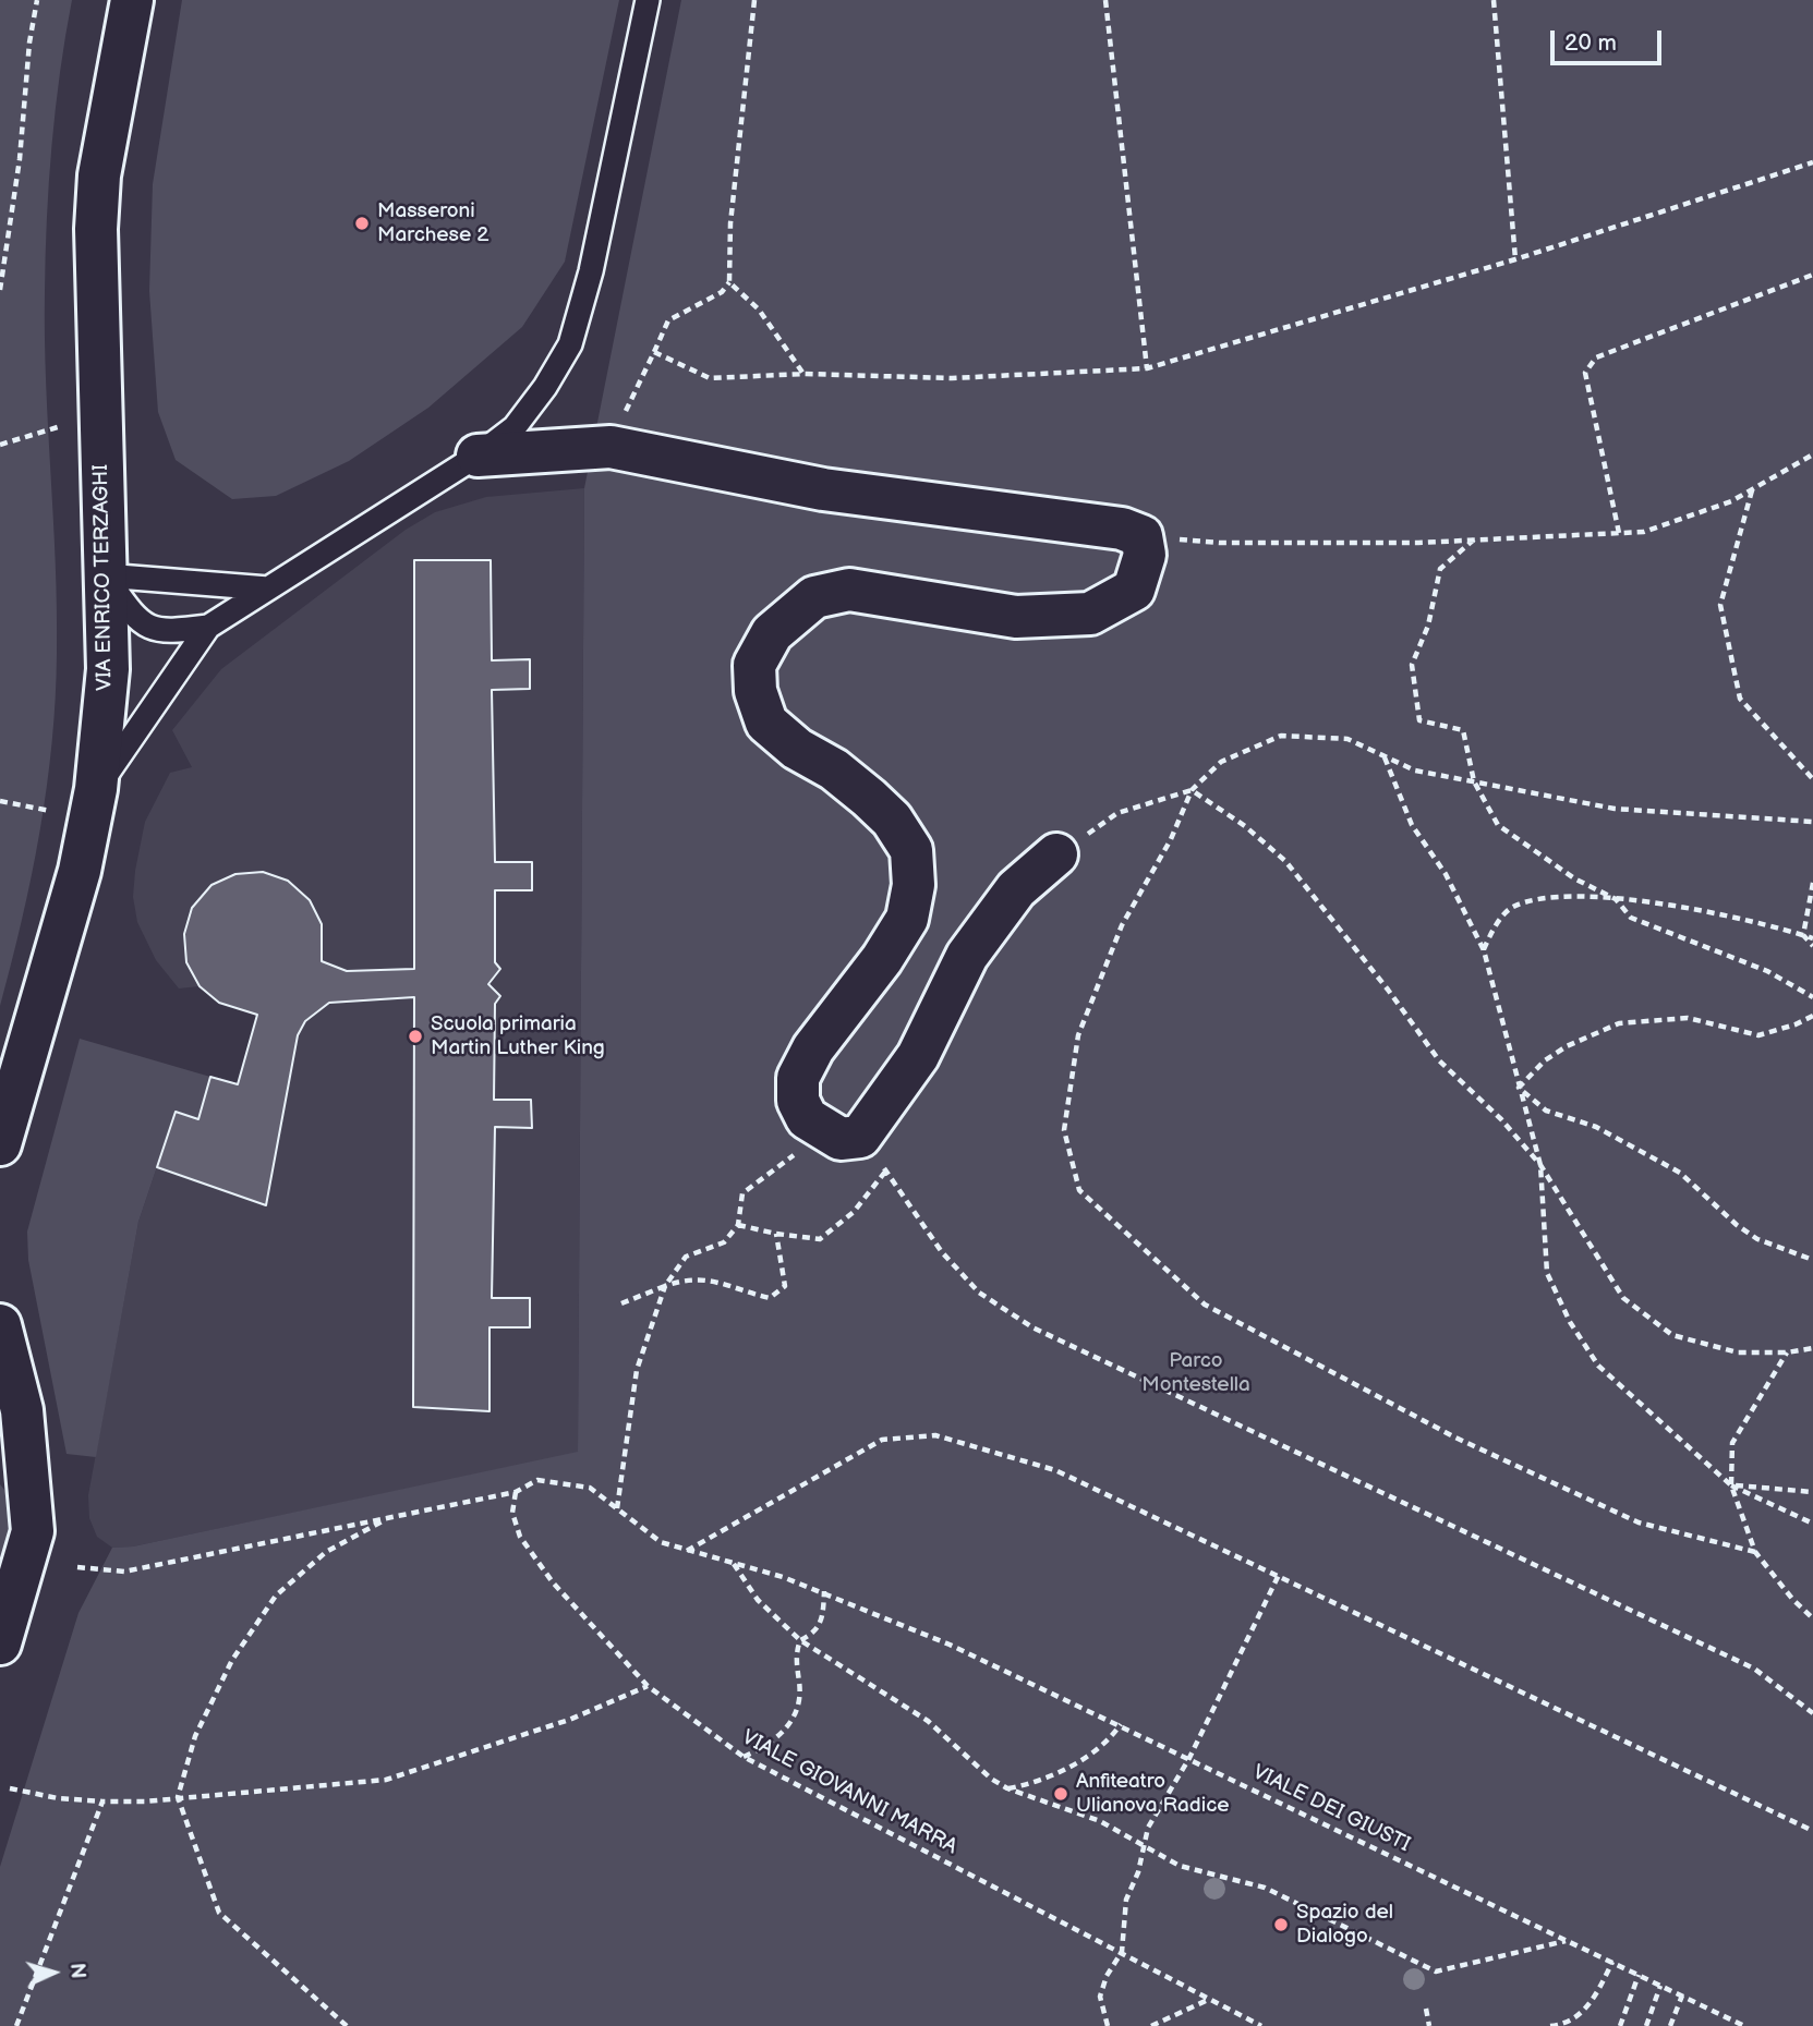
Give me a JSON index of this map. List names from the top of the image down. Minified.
{"streets":{"street":["VIA ENRICO TERZAGHI"],"path":["VIALE GIOVANNI MARRA","VIALE DEI GIUSTI"]},"crossings":[["VIALE GIOVANNI MARRA","VIALE DEI GIUSTI"]],"parks":["Parco Montestella"],"places":["Masseroni Marchese 2","Scuola primaria Martin Luther King","Anfiteatro Ulianova Radice","Spazio del Dialogo"],"scale_bar":"20 m","north":"right"}
